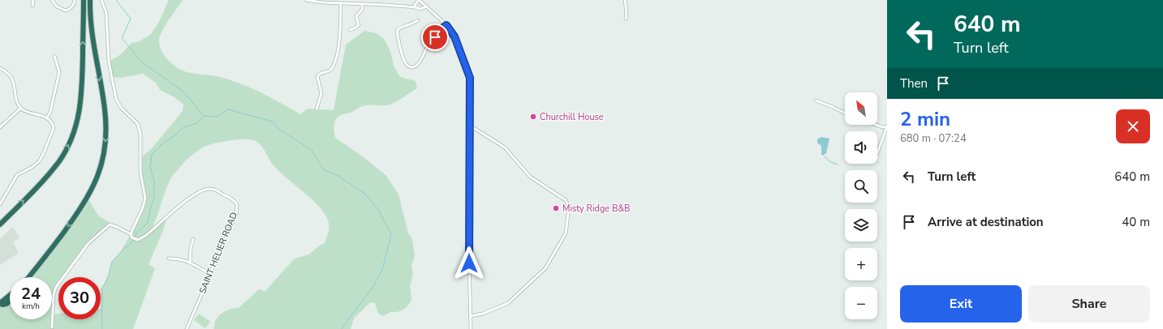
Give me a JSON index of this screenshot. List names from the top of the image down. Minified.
{"streets":{"street":["SAINT HELIER ROAD"]},"places":["Churchill House","Misty Ridge B&B"],"north":"top left","page":{"turn":["640 m","Turn left"],"then":"Then","map_buttons":["+","−"],"heading":["2 min","680 m · 07:24"],"list":[{"name":"Turn left","value":"640 m"},{"name":"Arrive at destination","value":"40 m"}],"speed":"24 km/h","limit":"30","buttons":["Exit","Share"]}}
